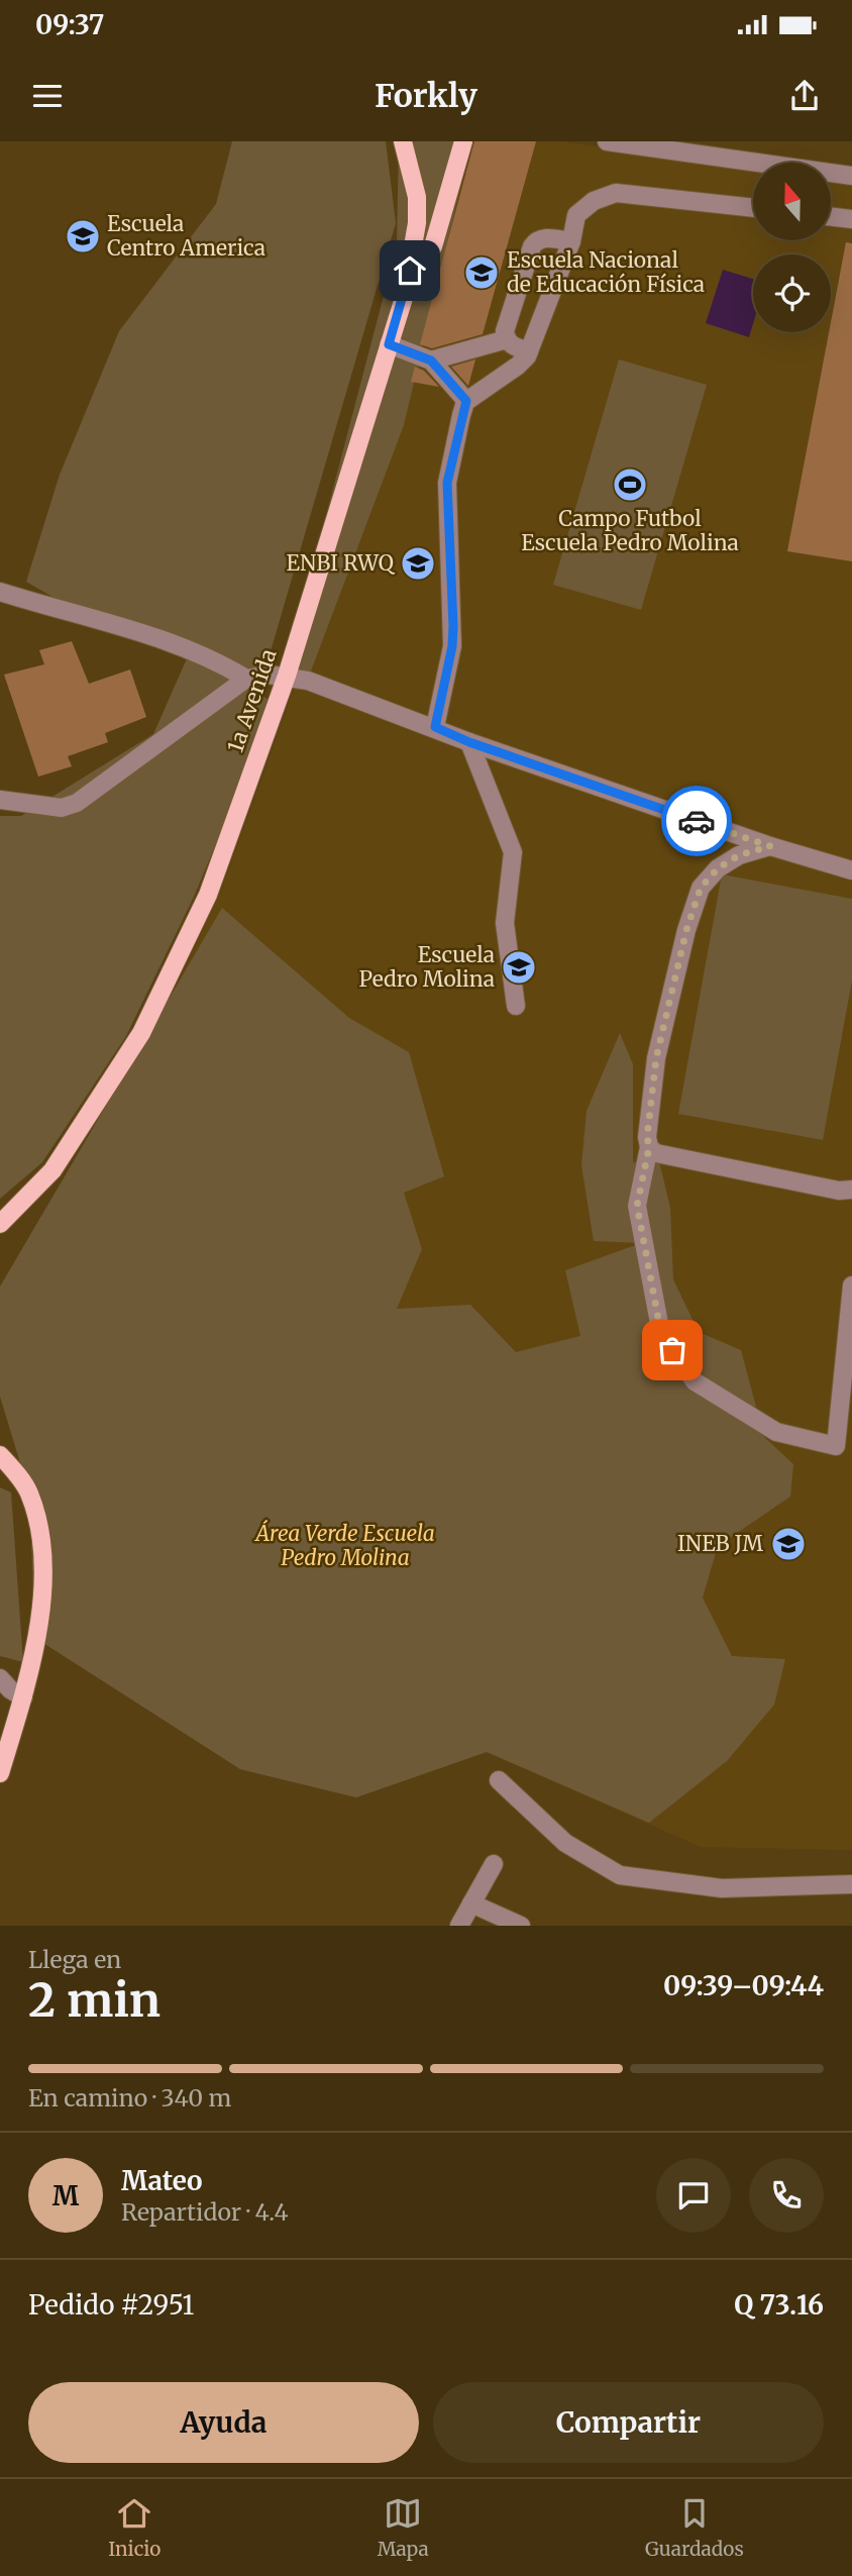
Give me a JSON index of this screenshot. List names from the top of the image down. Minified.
{"streets":{"main road":["1a Avenida"]},"parks":["Área Verde Escuela Pedro Molina"],"places":{"school or university":["Escuela Centro America","Escuela Nacional de Educación Física","ENBI RWQ","Escuela Pedro Molina","INEB JM"],"sports":["Campo Futbol Escuela Pedro Molina"]},"north":"top","page":{"status":"09:37","header":"Forkly","heading":["2 min","Llega en","09:39–09:44"],"panel":["Mateo","Repartidor · 4.4","Pedido #2951","Q 73.16"],"bar":"En camino · 340 m","round":"M","buttons":["Ayuda","Compartir"],"tabs":["Inicio","Mapa","Guardados"]}}
